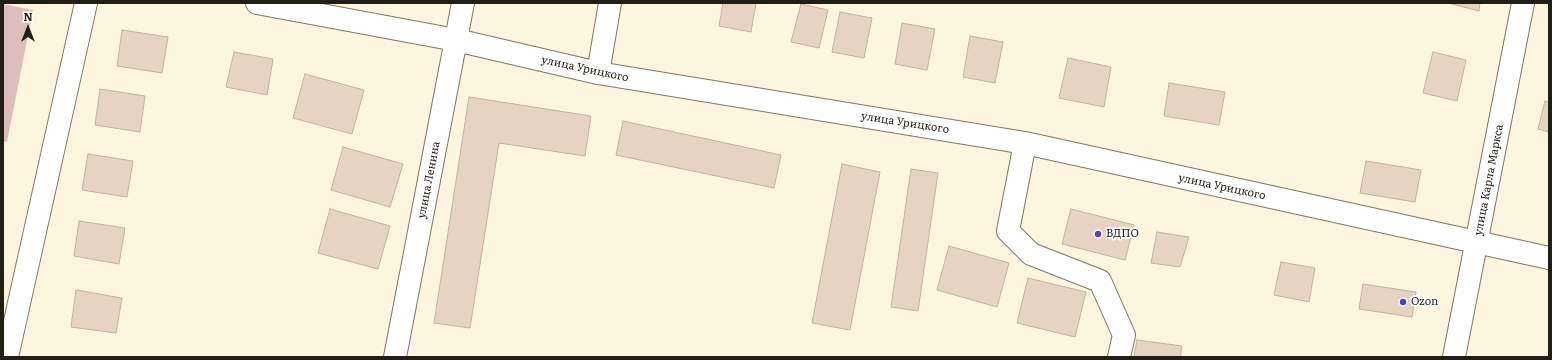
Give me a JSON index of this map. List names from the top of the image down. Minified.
{"streets":{"street":["улица Урицкого","улица Ленина","улица Карла Маркса"]},"crossings":[["улица Урицкого","улица Ленина"],["улица Урицкого","улица Карла Маркса"]],"places":["ВДПО","Ozon"],"north":"top"}
